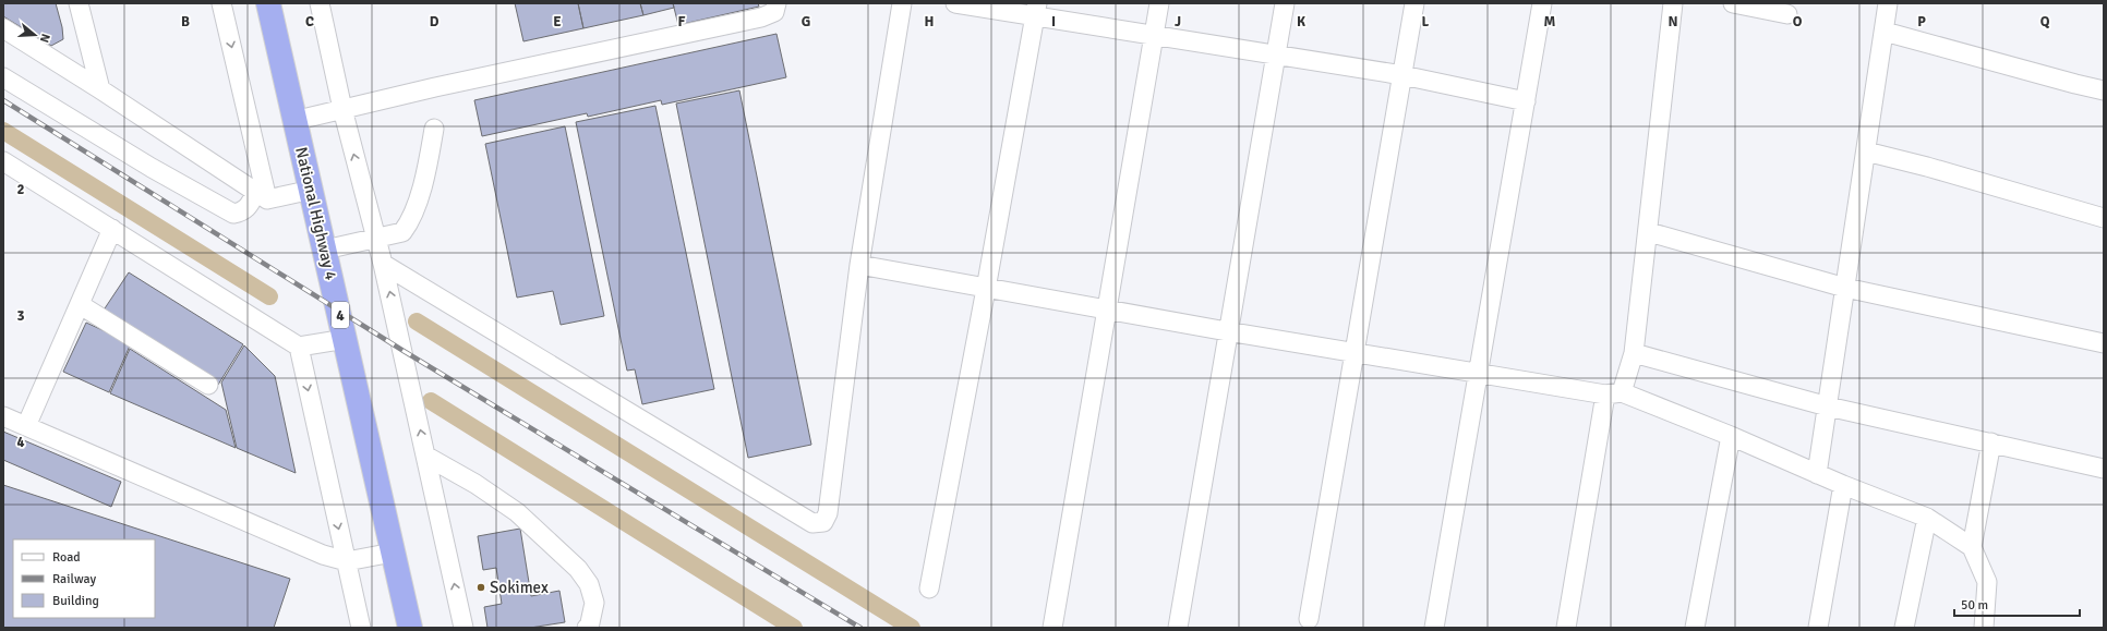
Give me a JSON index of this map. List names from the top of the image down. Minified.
{"streets":{"highway":["National Highway 4","4"]},"places":["Sokimex"],"legend":["Road","Railway","Building"],"scale_bar":"50 m","north":"right","grid":{"columns":["B","C","D","E","F","G","H","I","J","K","L","M","N","O","P","Q"],"rows":["2","3","4"]}}
